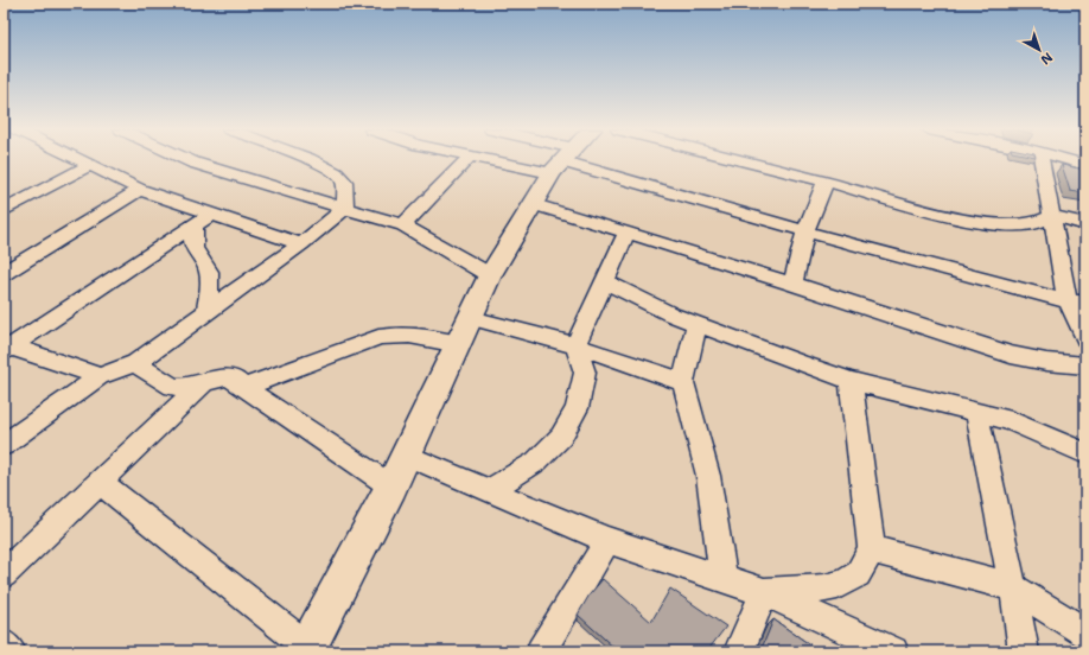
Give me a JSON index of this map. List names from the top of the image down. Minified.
{"north":"bottom right"}
